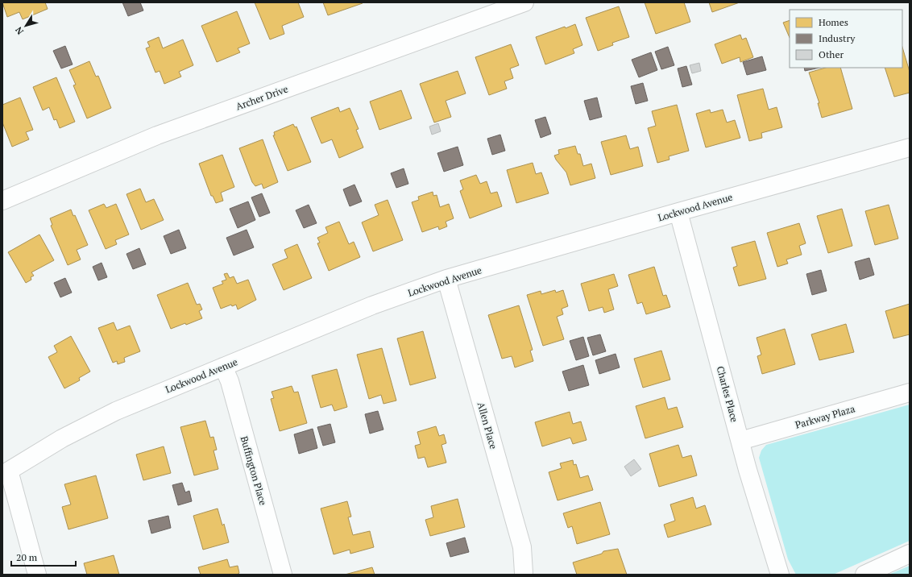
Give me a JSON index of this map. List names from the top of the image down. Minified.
{"streets":{"street":["Archer Drive","Lockwood Avenue","Charles Place","Parkway Plaza","Allen Place","Buffington Place"]},"crossings":[["Lockwood Avenue","Charles Place"],["Lockwood Avenue","Allen Place"],["Lockwood Avenue","Buffington Place"],["Charles Place","Parkway Plaza"]],"legend":["Homes","Industry","Other"],"scale_bar":"20 m","north":"bottom left"}
